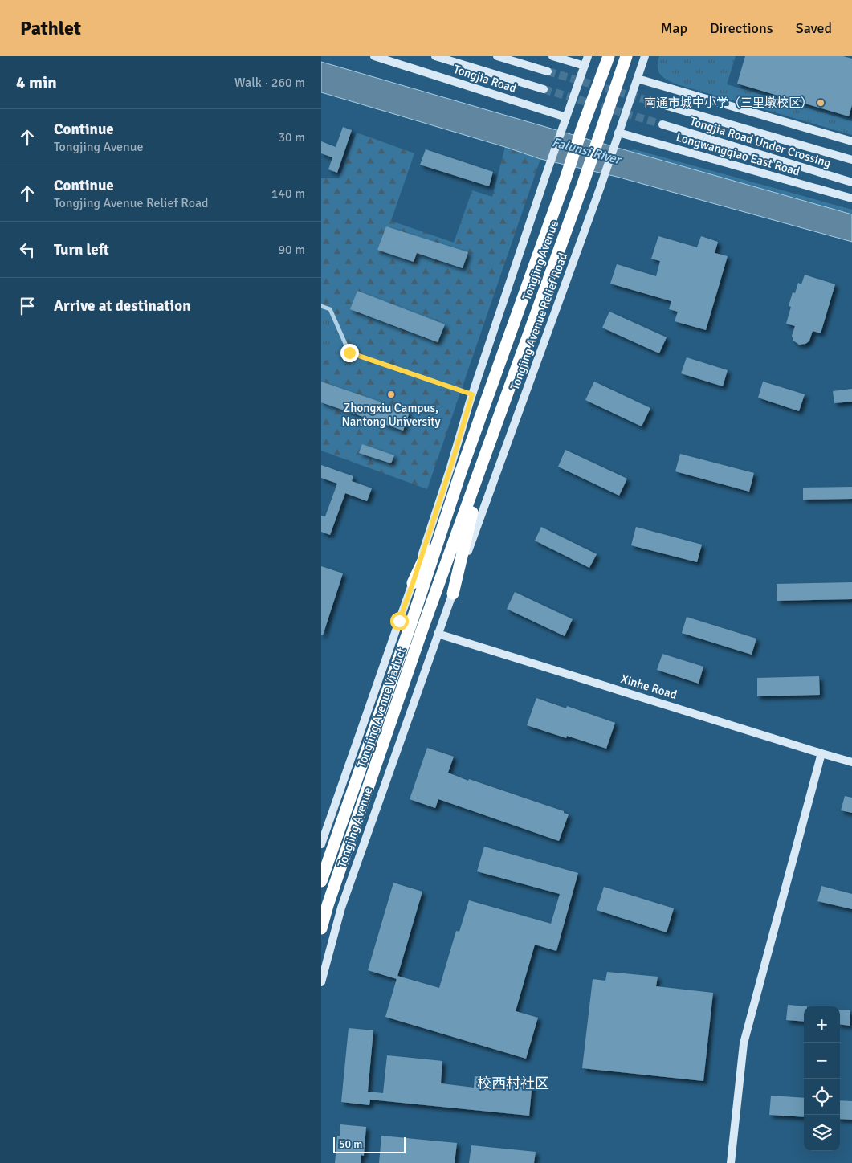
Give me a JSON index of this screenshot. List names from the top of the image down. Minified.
{"streets":{"highway":["Tongjing Avenue","Tongjing Avenue Viaduct"],"street":["Tongjia Road","Tongjia Road Under Crossing","Longwangqiao East Road","Tongjing Avenue Relief Road","Xinhe Road"]},"crossings":[["Longwangqiao East Road","Tongjing Avenue Relief Road"],["Tongjing Avenue","Tongjing Avenue Relief Road"],["Tongjing Avenue","Xinhe Road"],["Tongjing Avenue","Tongjing Avenue Viaduct"]],"districts":["校西村社区"],"water":["Falunsi River"],"places":["南通市城中小学（三里墩校区）","Zhongxiu Campus, Nantong University"],"scale_bar":"50 m","page":{"header":"Pathlet","nav":["Map","Directions","Saved"],"heading":["4 min","Walk · 260 m"],"list":[["Continue","Tongjing Avenue","30 m"],["Continue","Tongjing Avenue Relief Road","140 m"],["Turn left","90 m"],"Arrive at destination"],"map_buttons":["+","−"],"scale":"50 m"}}
